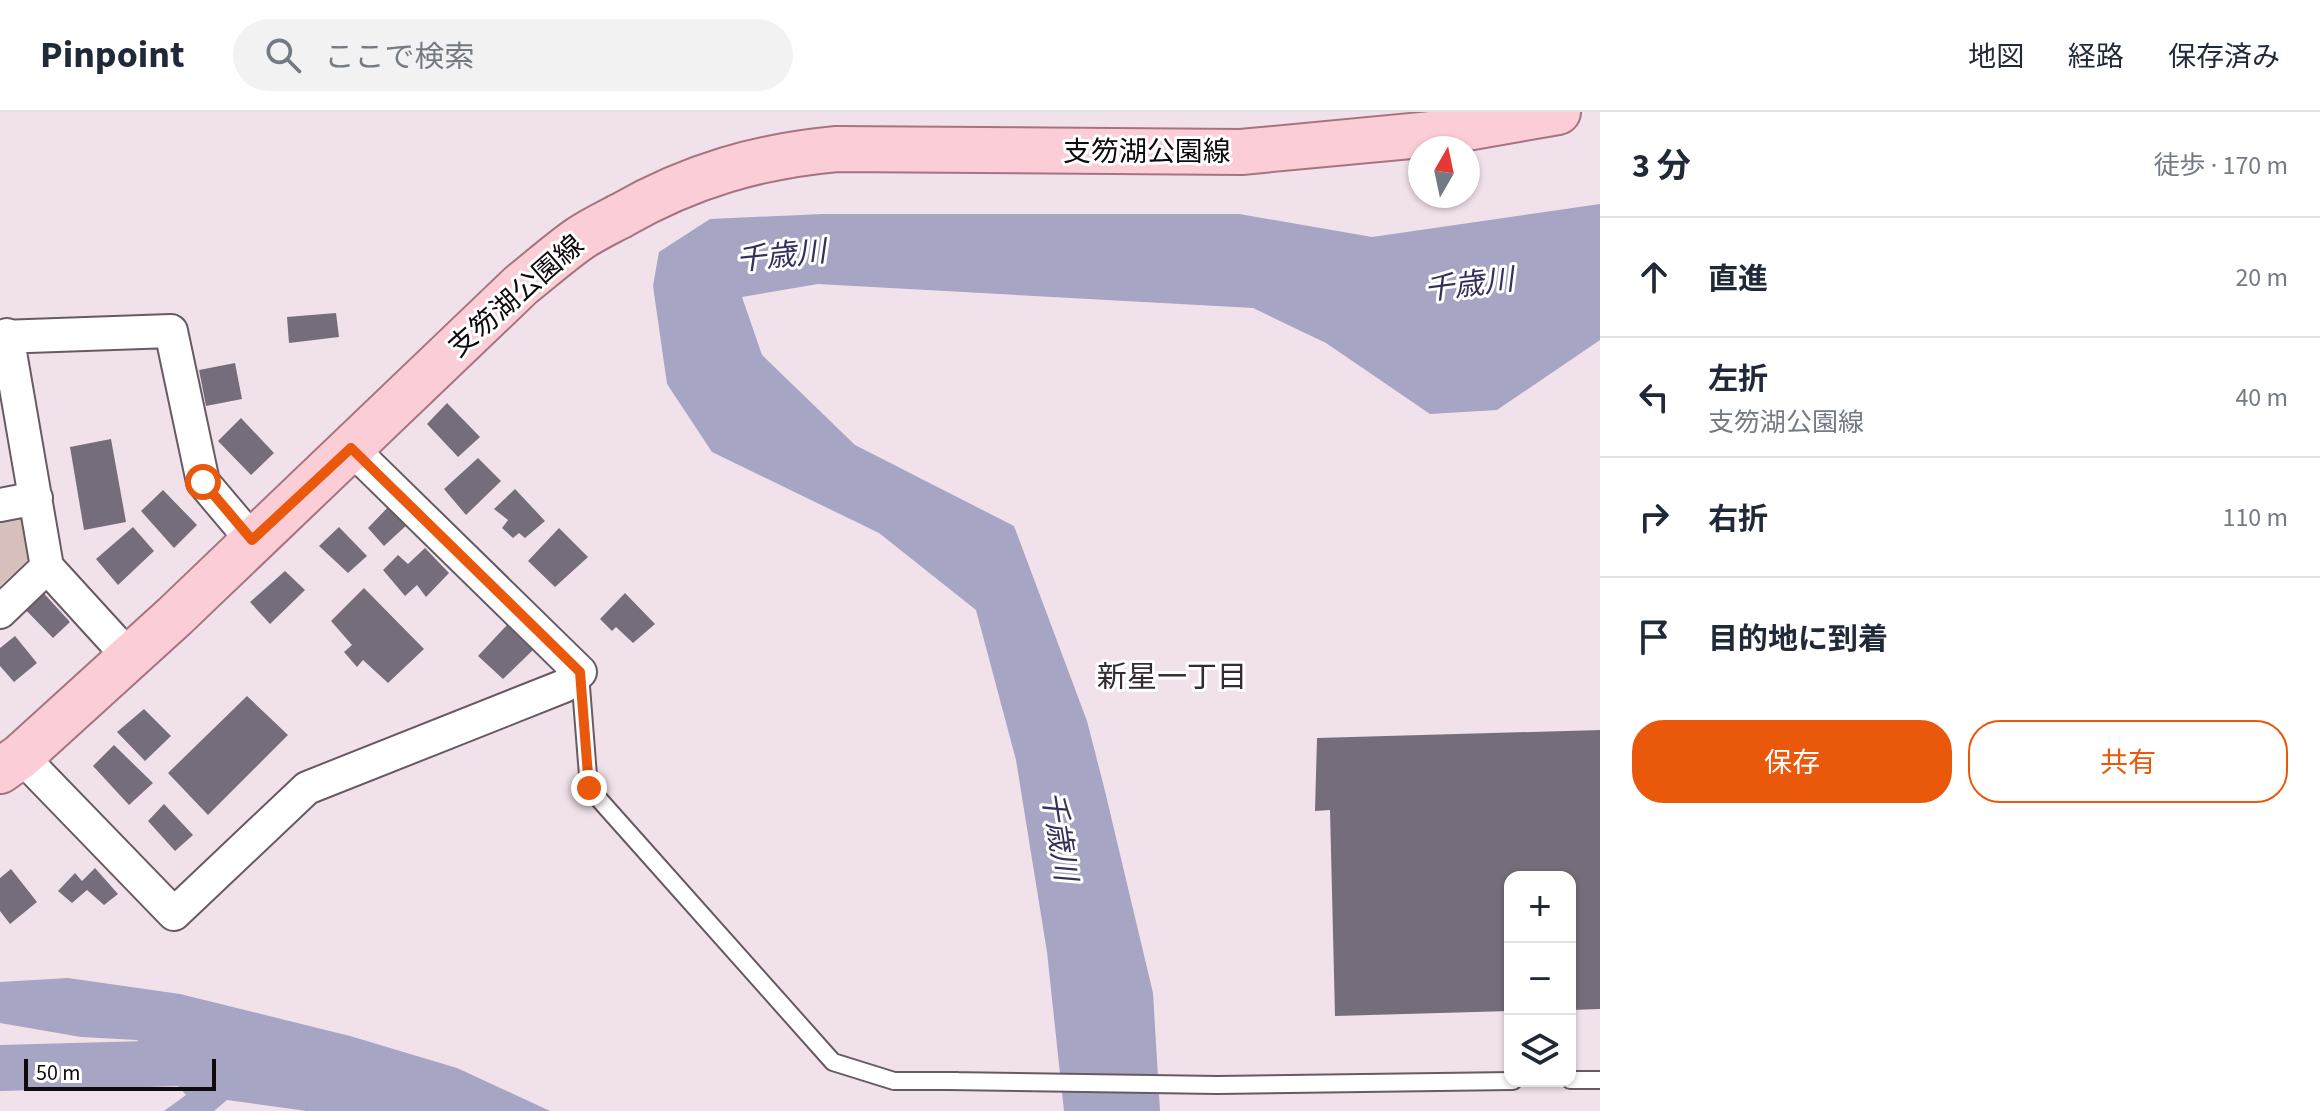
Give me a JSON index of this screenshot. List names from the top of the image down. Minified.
{"streets":{"main road":["支笏湖公園線"]},"districts":["新星一丁目"],"water":["千歳川"],"scale_bar":"50 m","north":"top","page":{"header":"Pinpoint","search":"ここで検索","nav":["地図","経路","保存済み"],"heading":["3 分","徒歩 · 170 m"],"list":[["直進","20 m"],["左折","支笏湖公園線","40 m"],["右折","110 m"],"目的地に到着"],"buttons":["保存","共有"],"map_buttons":["+","−"],"scale":"50 m"}}
